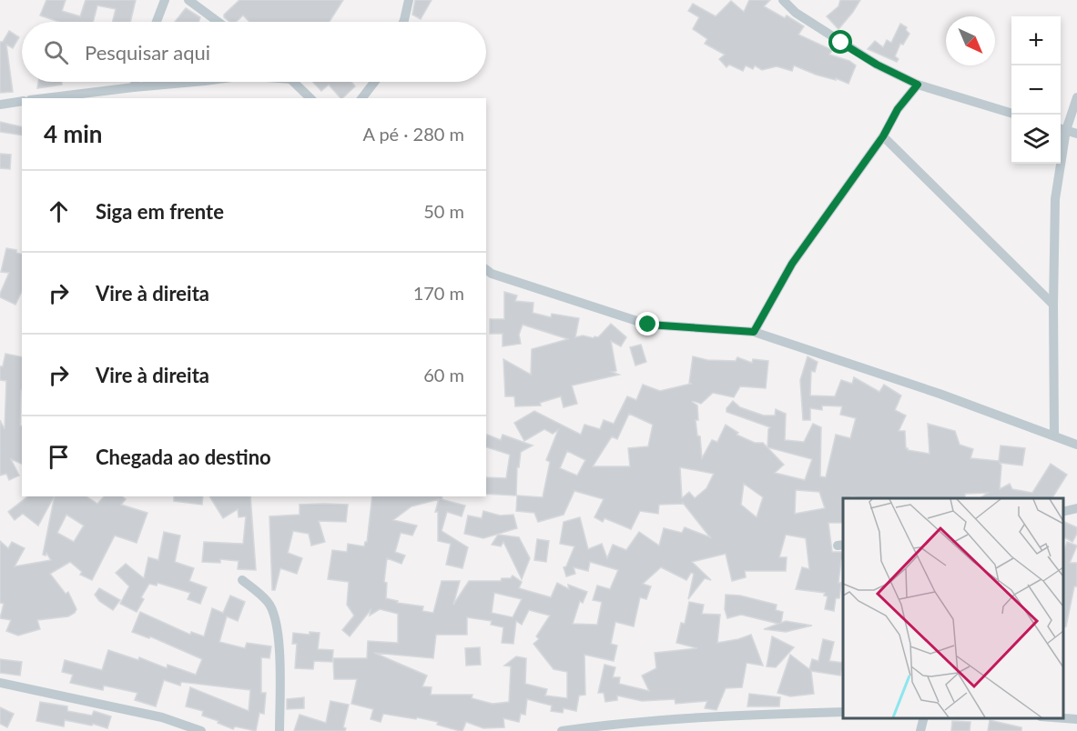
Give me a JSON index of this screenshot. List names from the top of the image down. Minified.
{"north":"bottom right","page":{"map_buttons":["+","−"],"search":"Pesquisar aqui","heading":["4 min","A pé · 280 m"],"list":[["Siga em frente","50 m"],["Vire à direita","170 m"],["Vire à direita","60 m"],"Chegada ao destino"]}}
